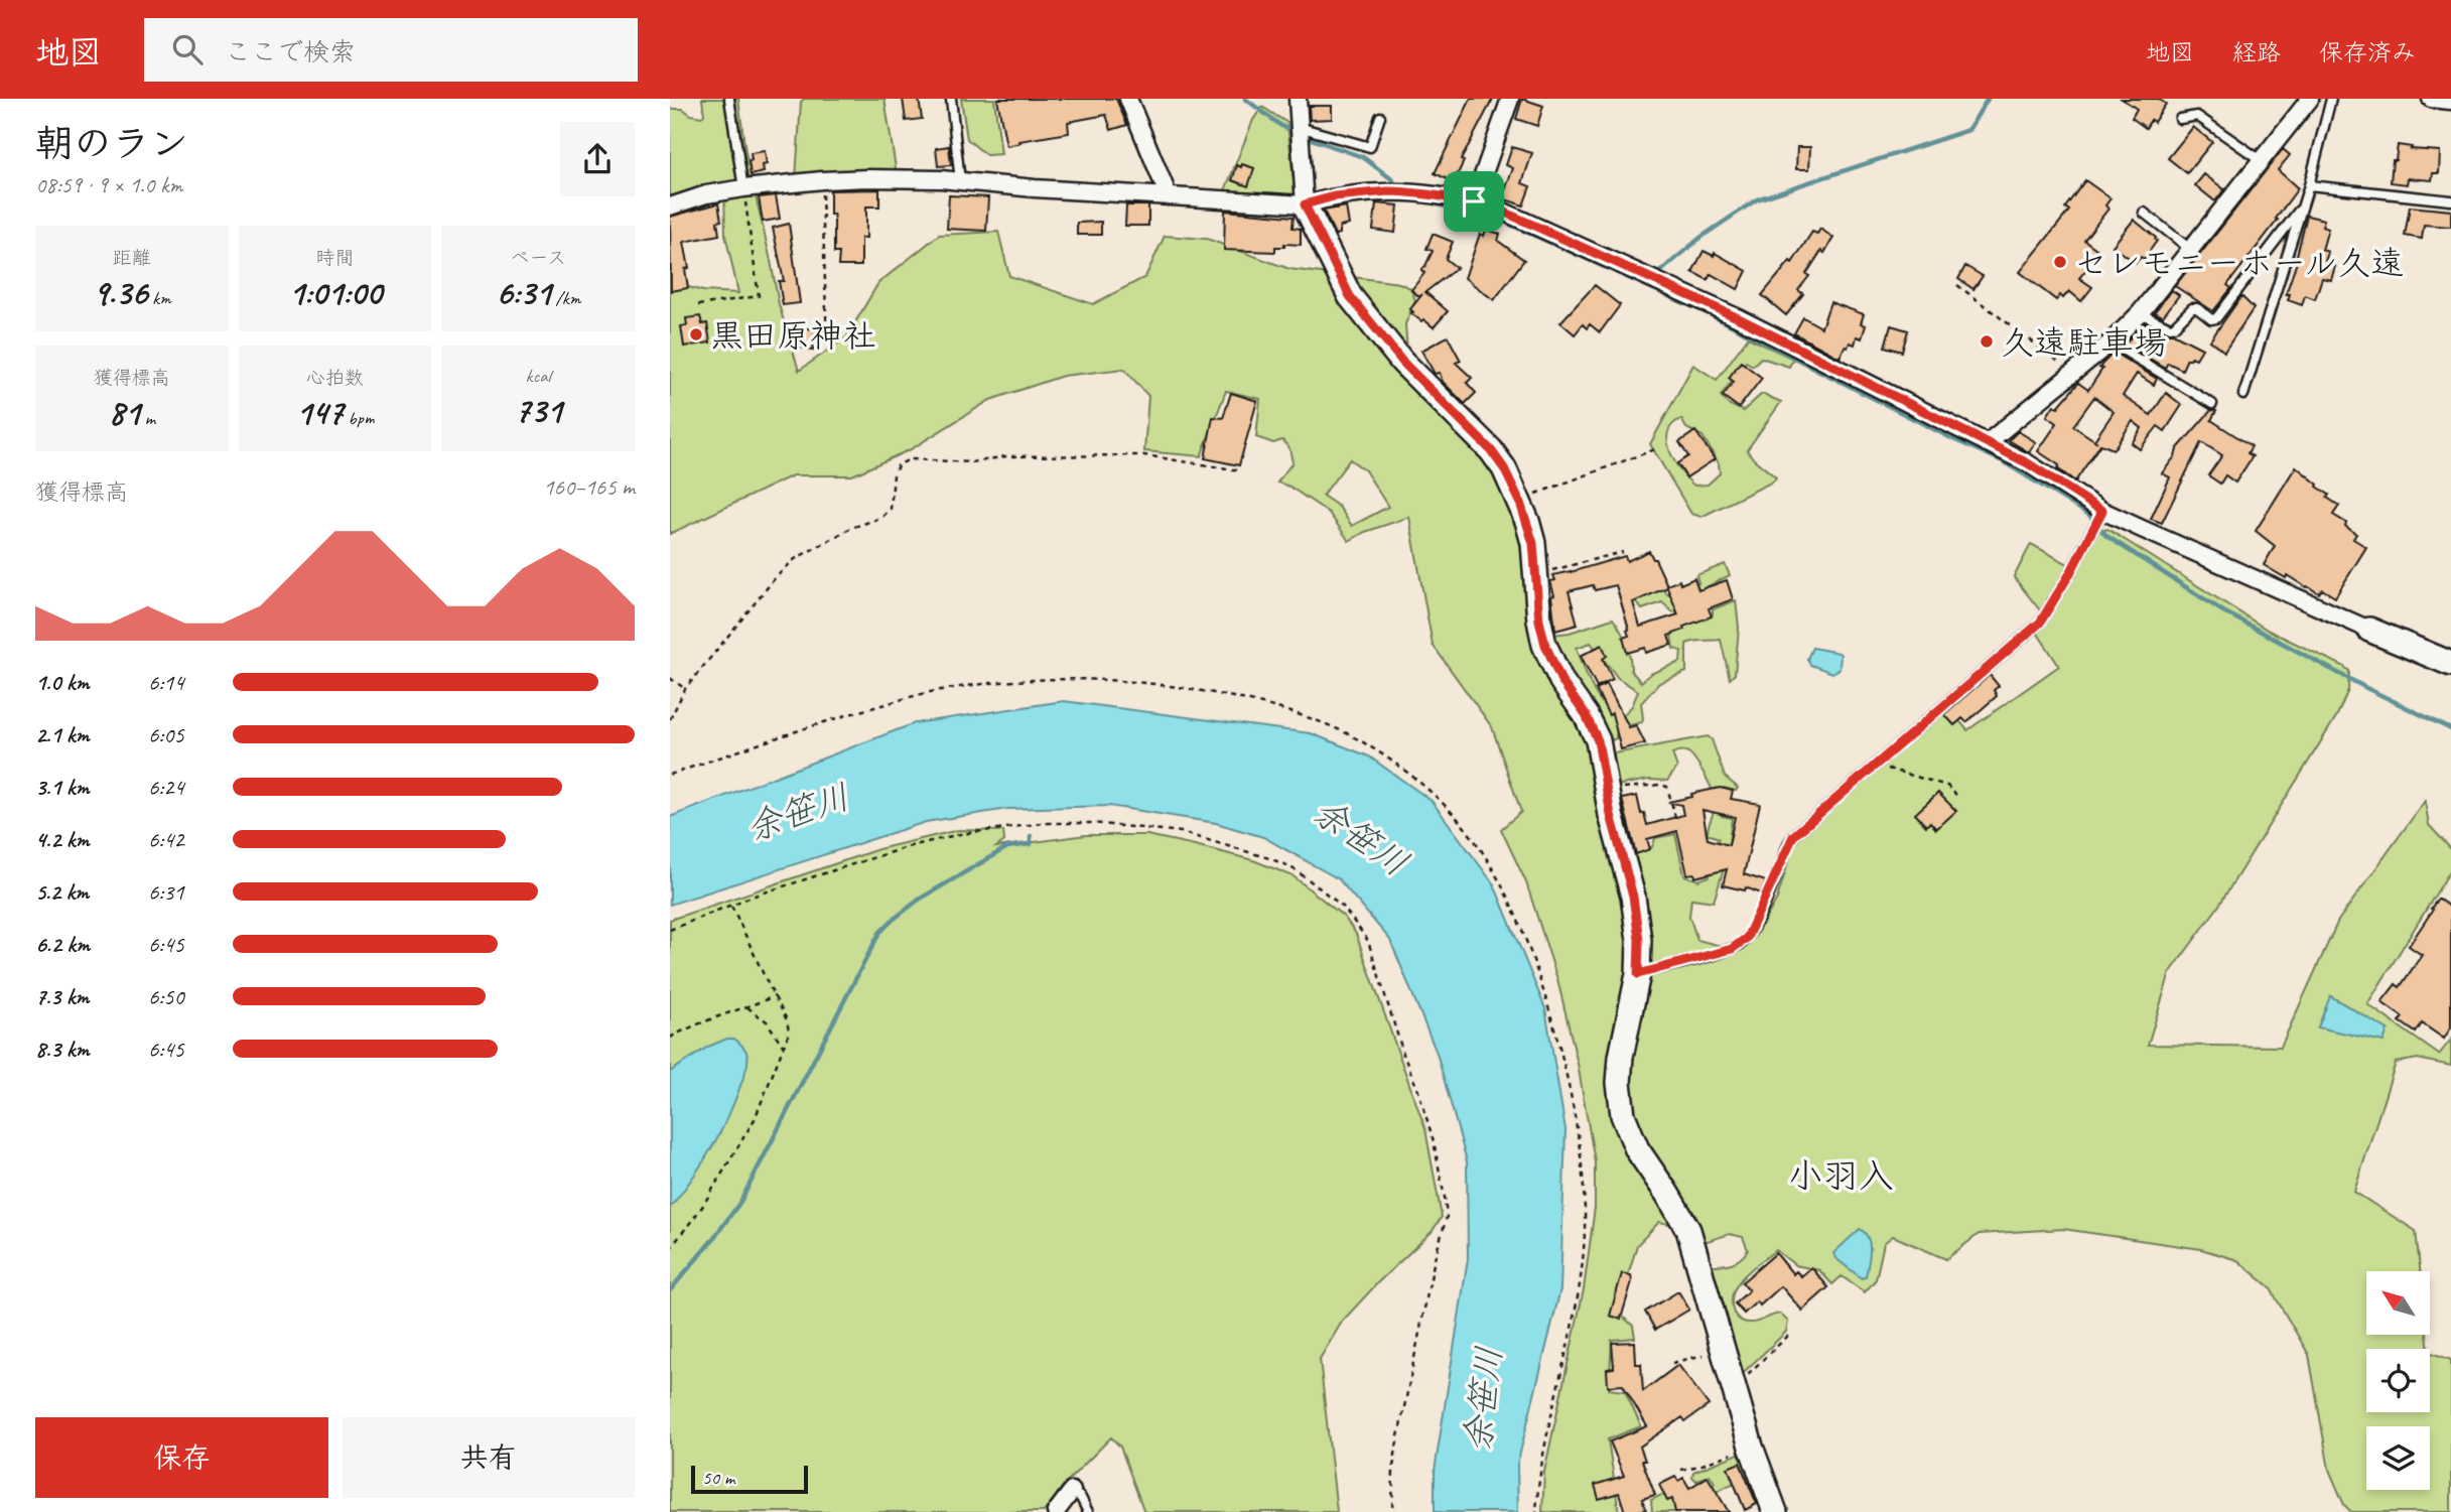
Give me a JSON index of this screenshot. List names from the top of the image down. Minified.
{"districts":["小羽入"],"water":["余笹川"],"places":["セレモニーホール久遠","黒田原神社","久遠駐車場"],"scale_bar":"50 m","north":"top left","page":{"header":"地図","search":"ここで検索","nav":["地図","経路","保存済み"],"heading":["朝のラン","08:59 · 9 × 1.0 km"],"stats":[["距離","9.36 km"],["時間","1:01:00"],["ペース","6:31 /km"],["獲得標高","81 m"],["心拍数","147 bpm"],["kcal","731"]],"chart":["獲得標高","160–165 m"],"list":[{"name":"1.0 km","note":"6:14"},{"name":"2.1 km","note":"6:05"},{"name":"3.1 km","note":"6:24"},{"name":"4.2 km","note":"6:42"},{"name":"5.2 km","note":"6:31"},{"name":"6.2 km","note":"6:45"},{"name":"7.3 km","note":"6:50"},{"name":"8.3 km","note":"6:45"}],"buttons":["保存","共有"],"scale":"50 m"}}
